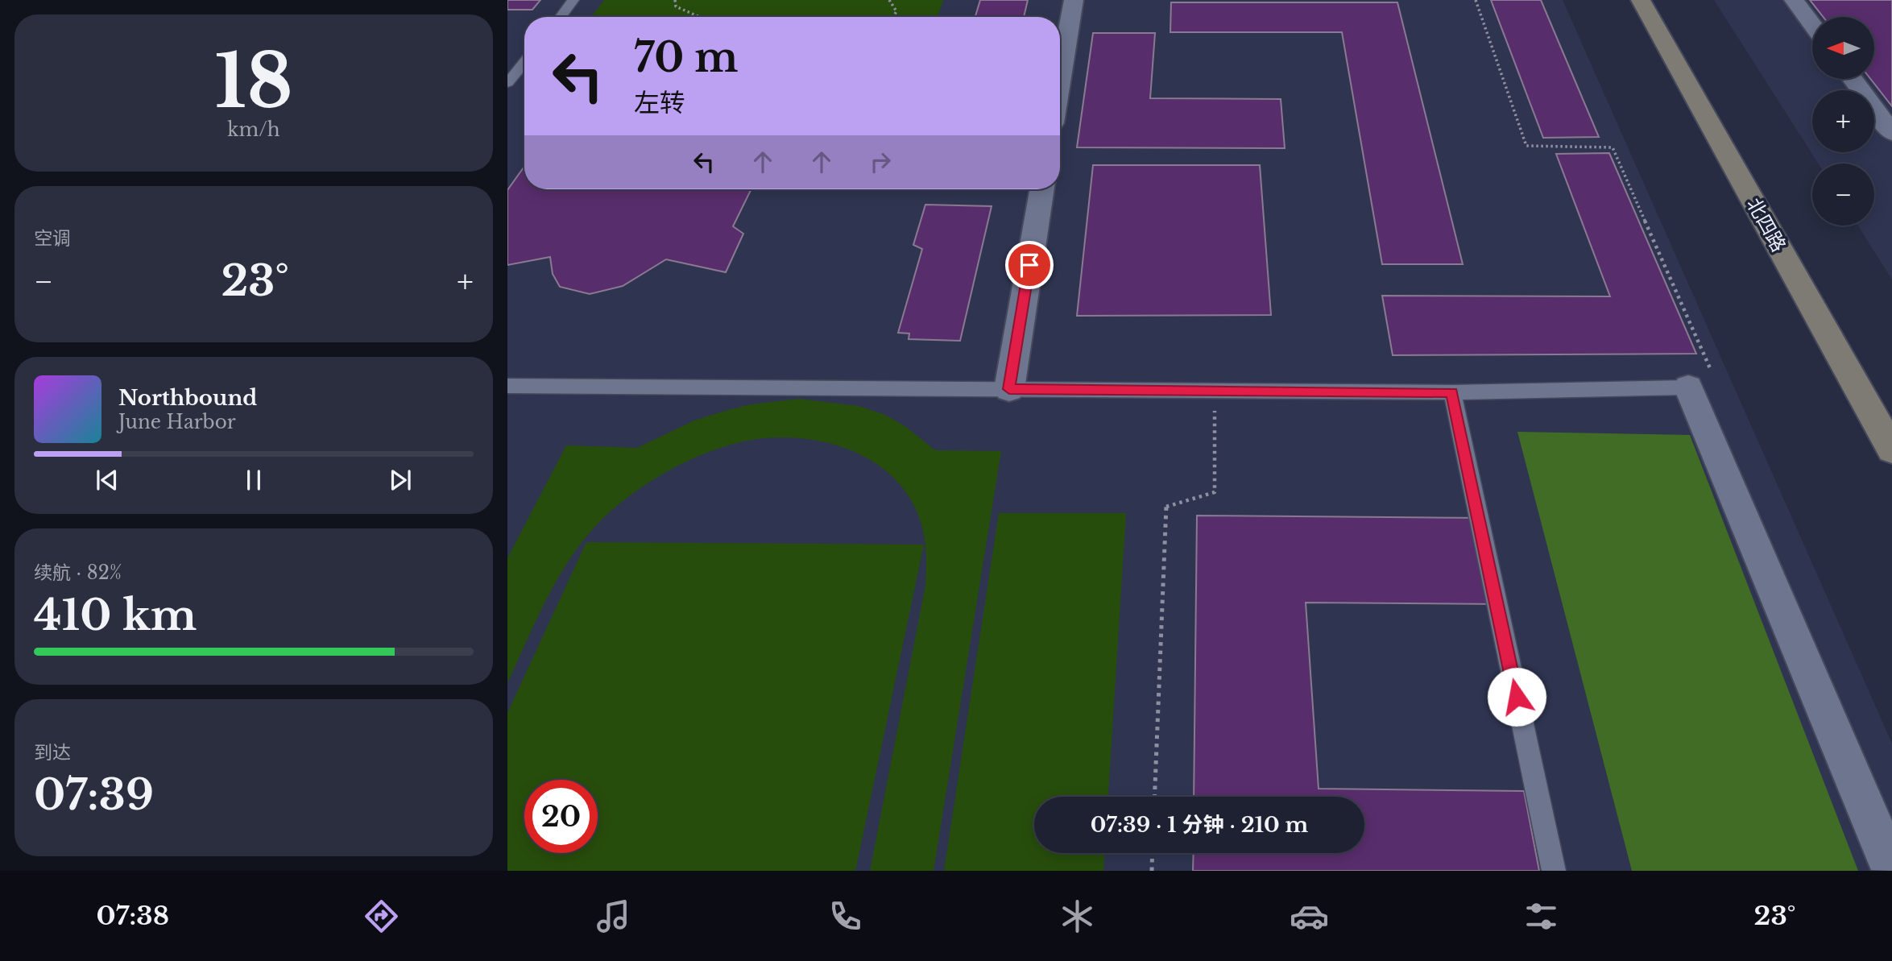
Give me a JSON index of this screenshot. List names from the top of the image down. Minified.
{"streets":{"main road":["北四路"]},"north":"left","page":{"tile":[["18","km/h"],"空调",["续航 · 82%","410 km"],["到达","07:39"]],"map_buttons":["+","−"],"turn":["70 m","左转"],"heat":["−","23°","+"],"song":["Northbound","June Harbor"],"limit":"20","trip":"07:39 · 1 分钟 · 210 m","tabs":["07:38","23°"]}}
